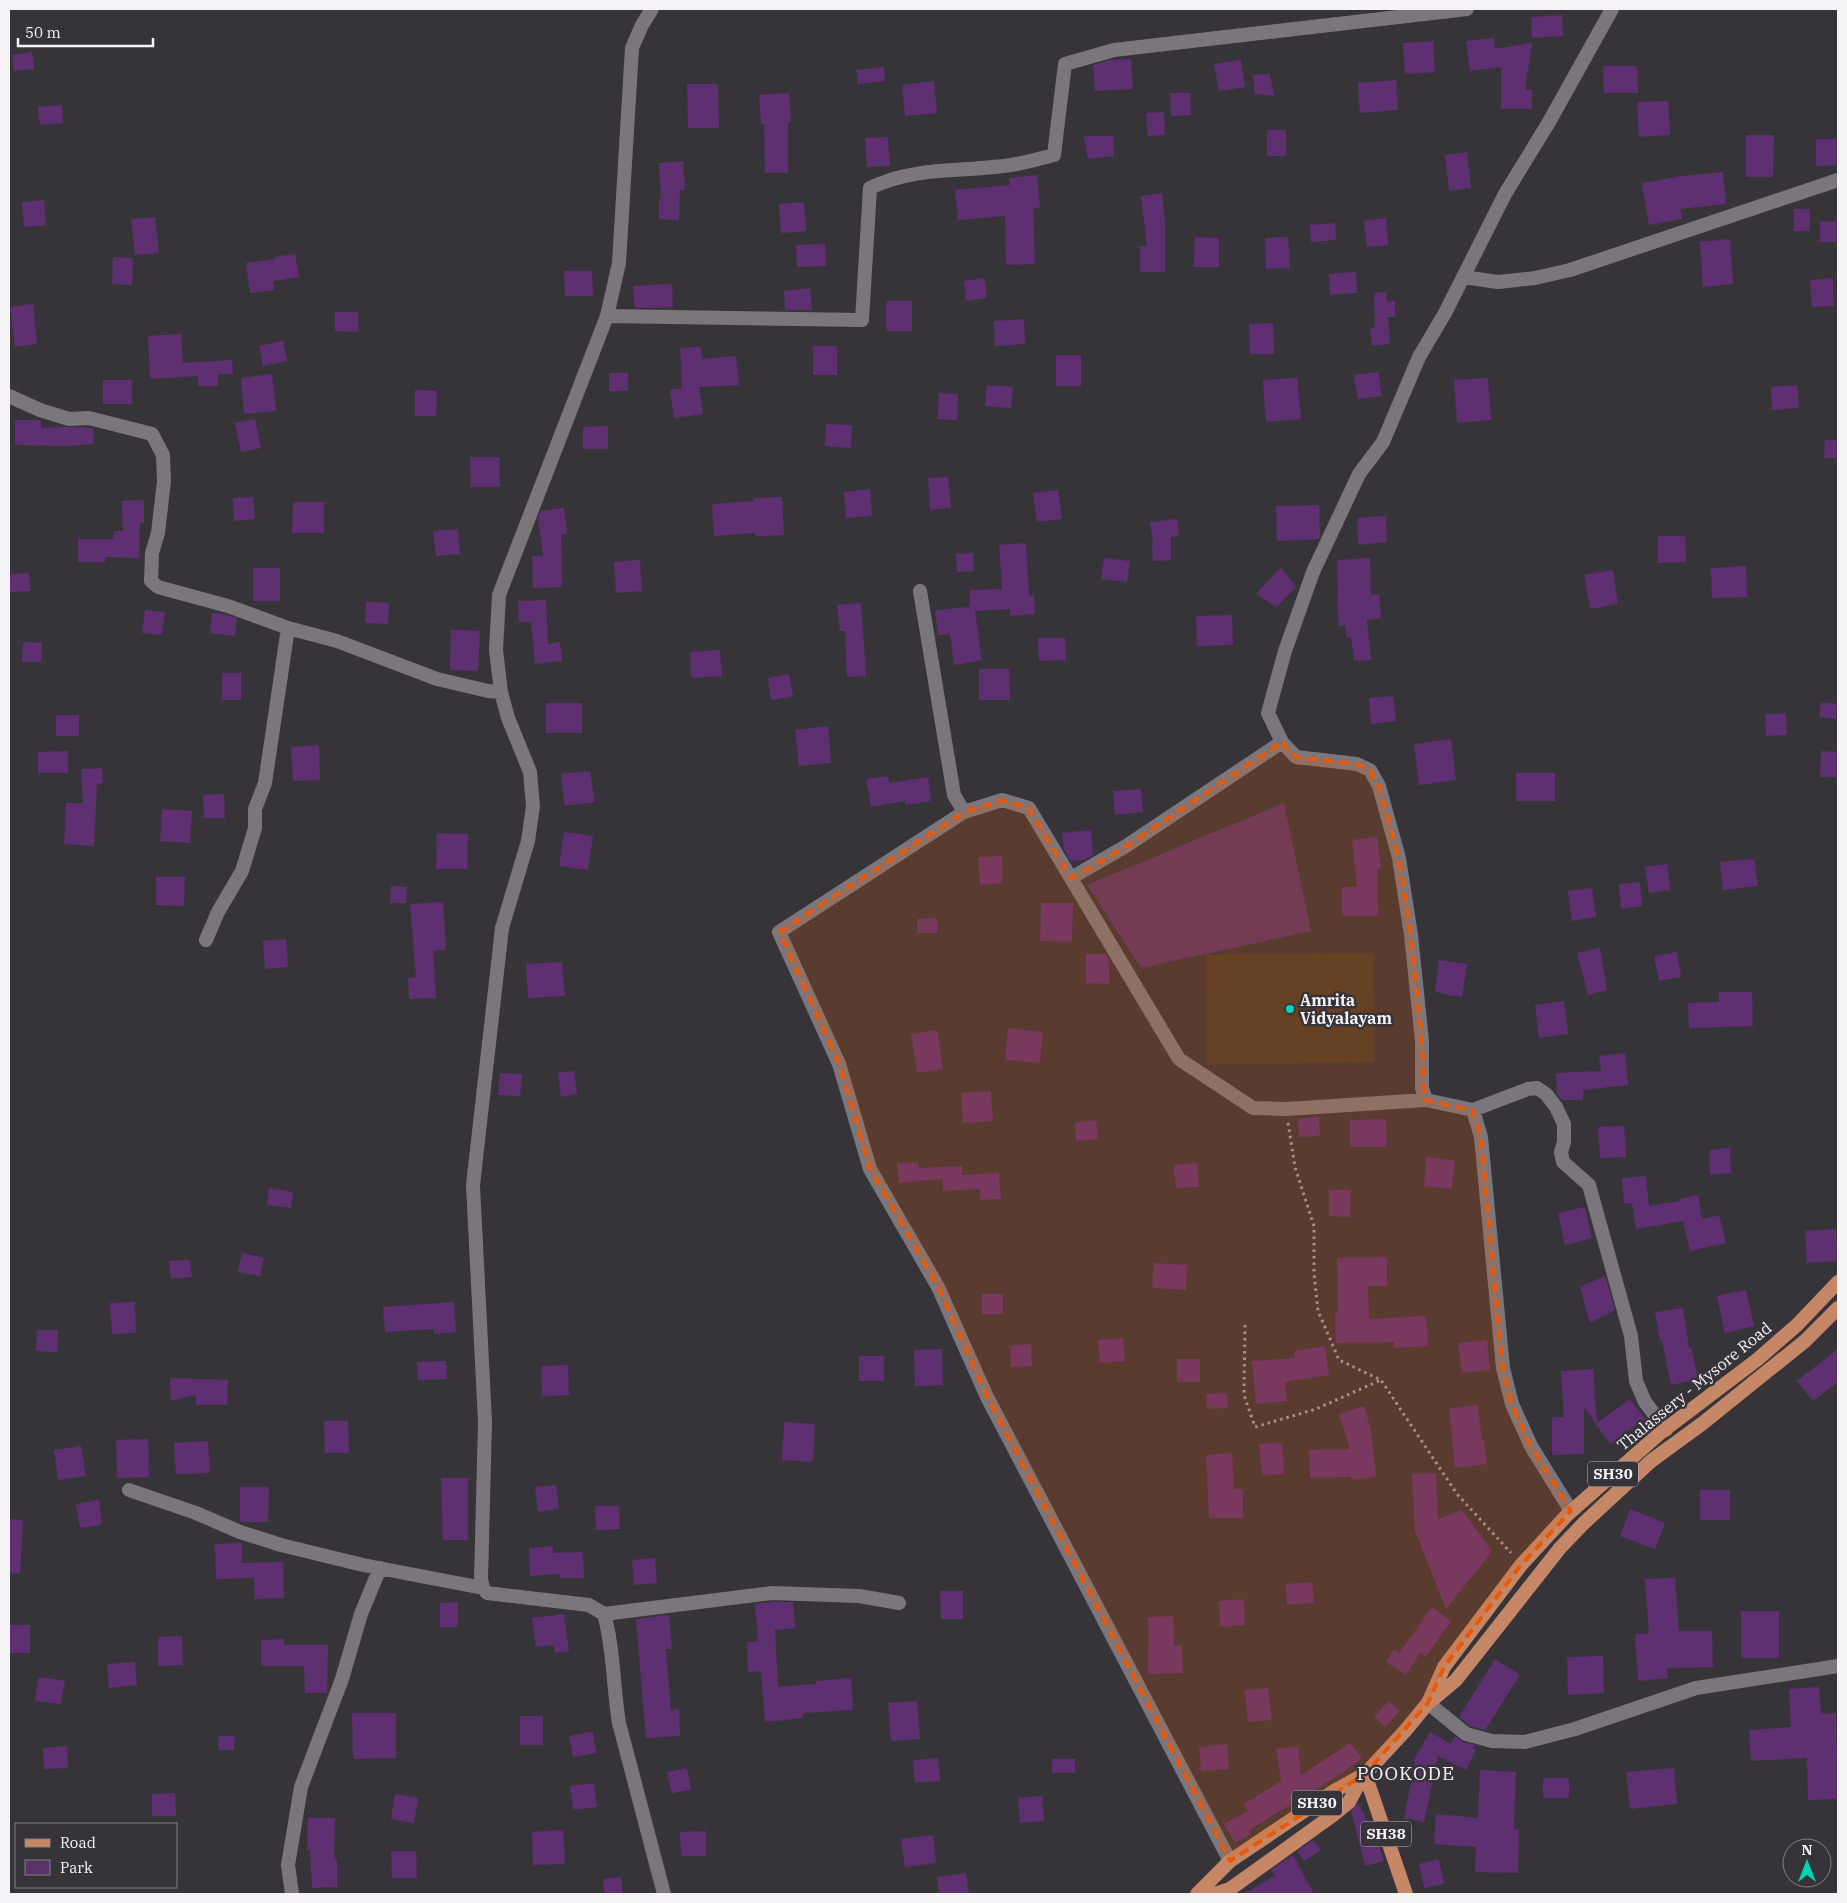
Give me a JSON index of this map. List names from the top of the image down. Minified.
{"streets":{"main road":["Thalassery - Mysore Road","SH30","SH38"]},"crossings":[["Thalassery - Mysore Road","SH38"]],"districts":["POOKODE"],"places":["Amrita Vidyalayam"],"legend":["Road","Park"],"scale_bar":"50 m","north":"top"}
